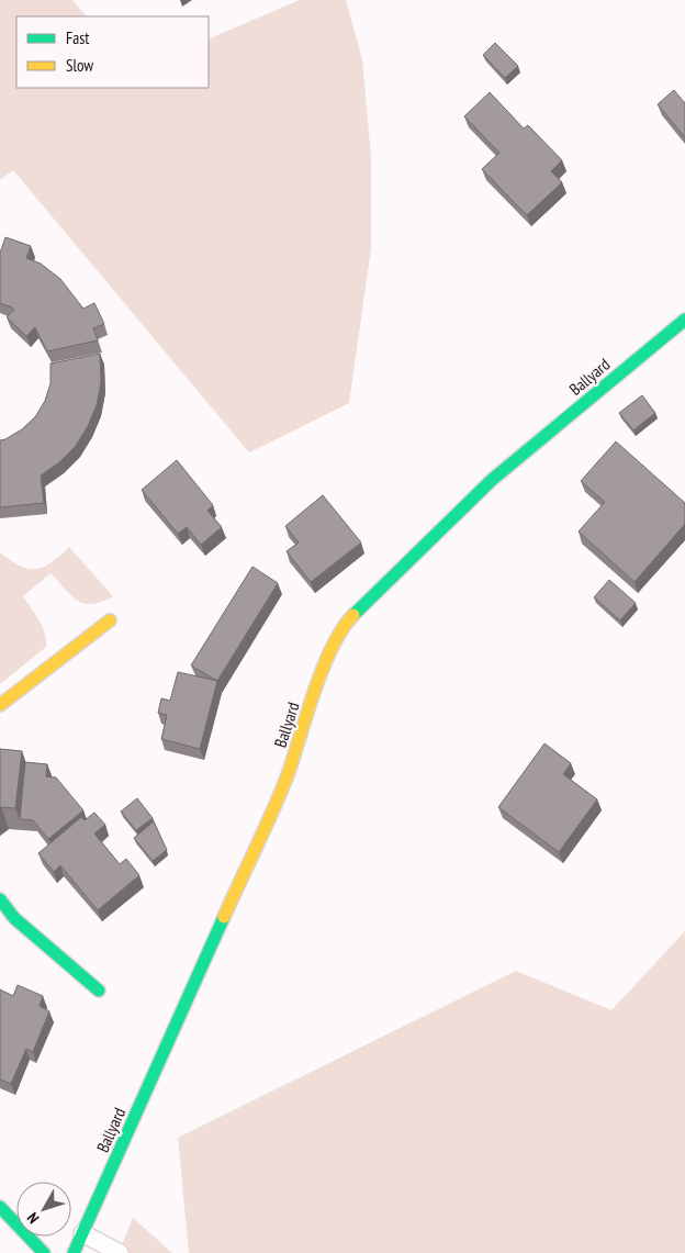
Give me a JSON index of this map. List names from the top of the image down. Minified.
{"streets":{"street":["Ballyard"]},"legend":["Fast","Slow"],"north":"bottom left"}
